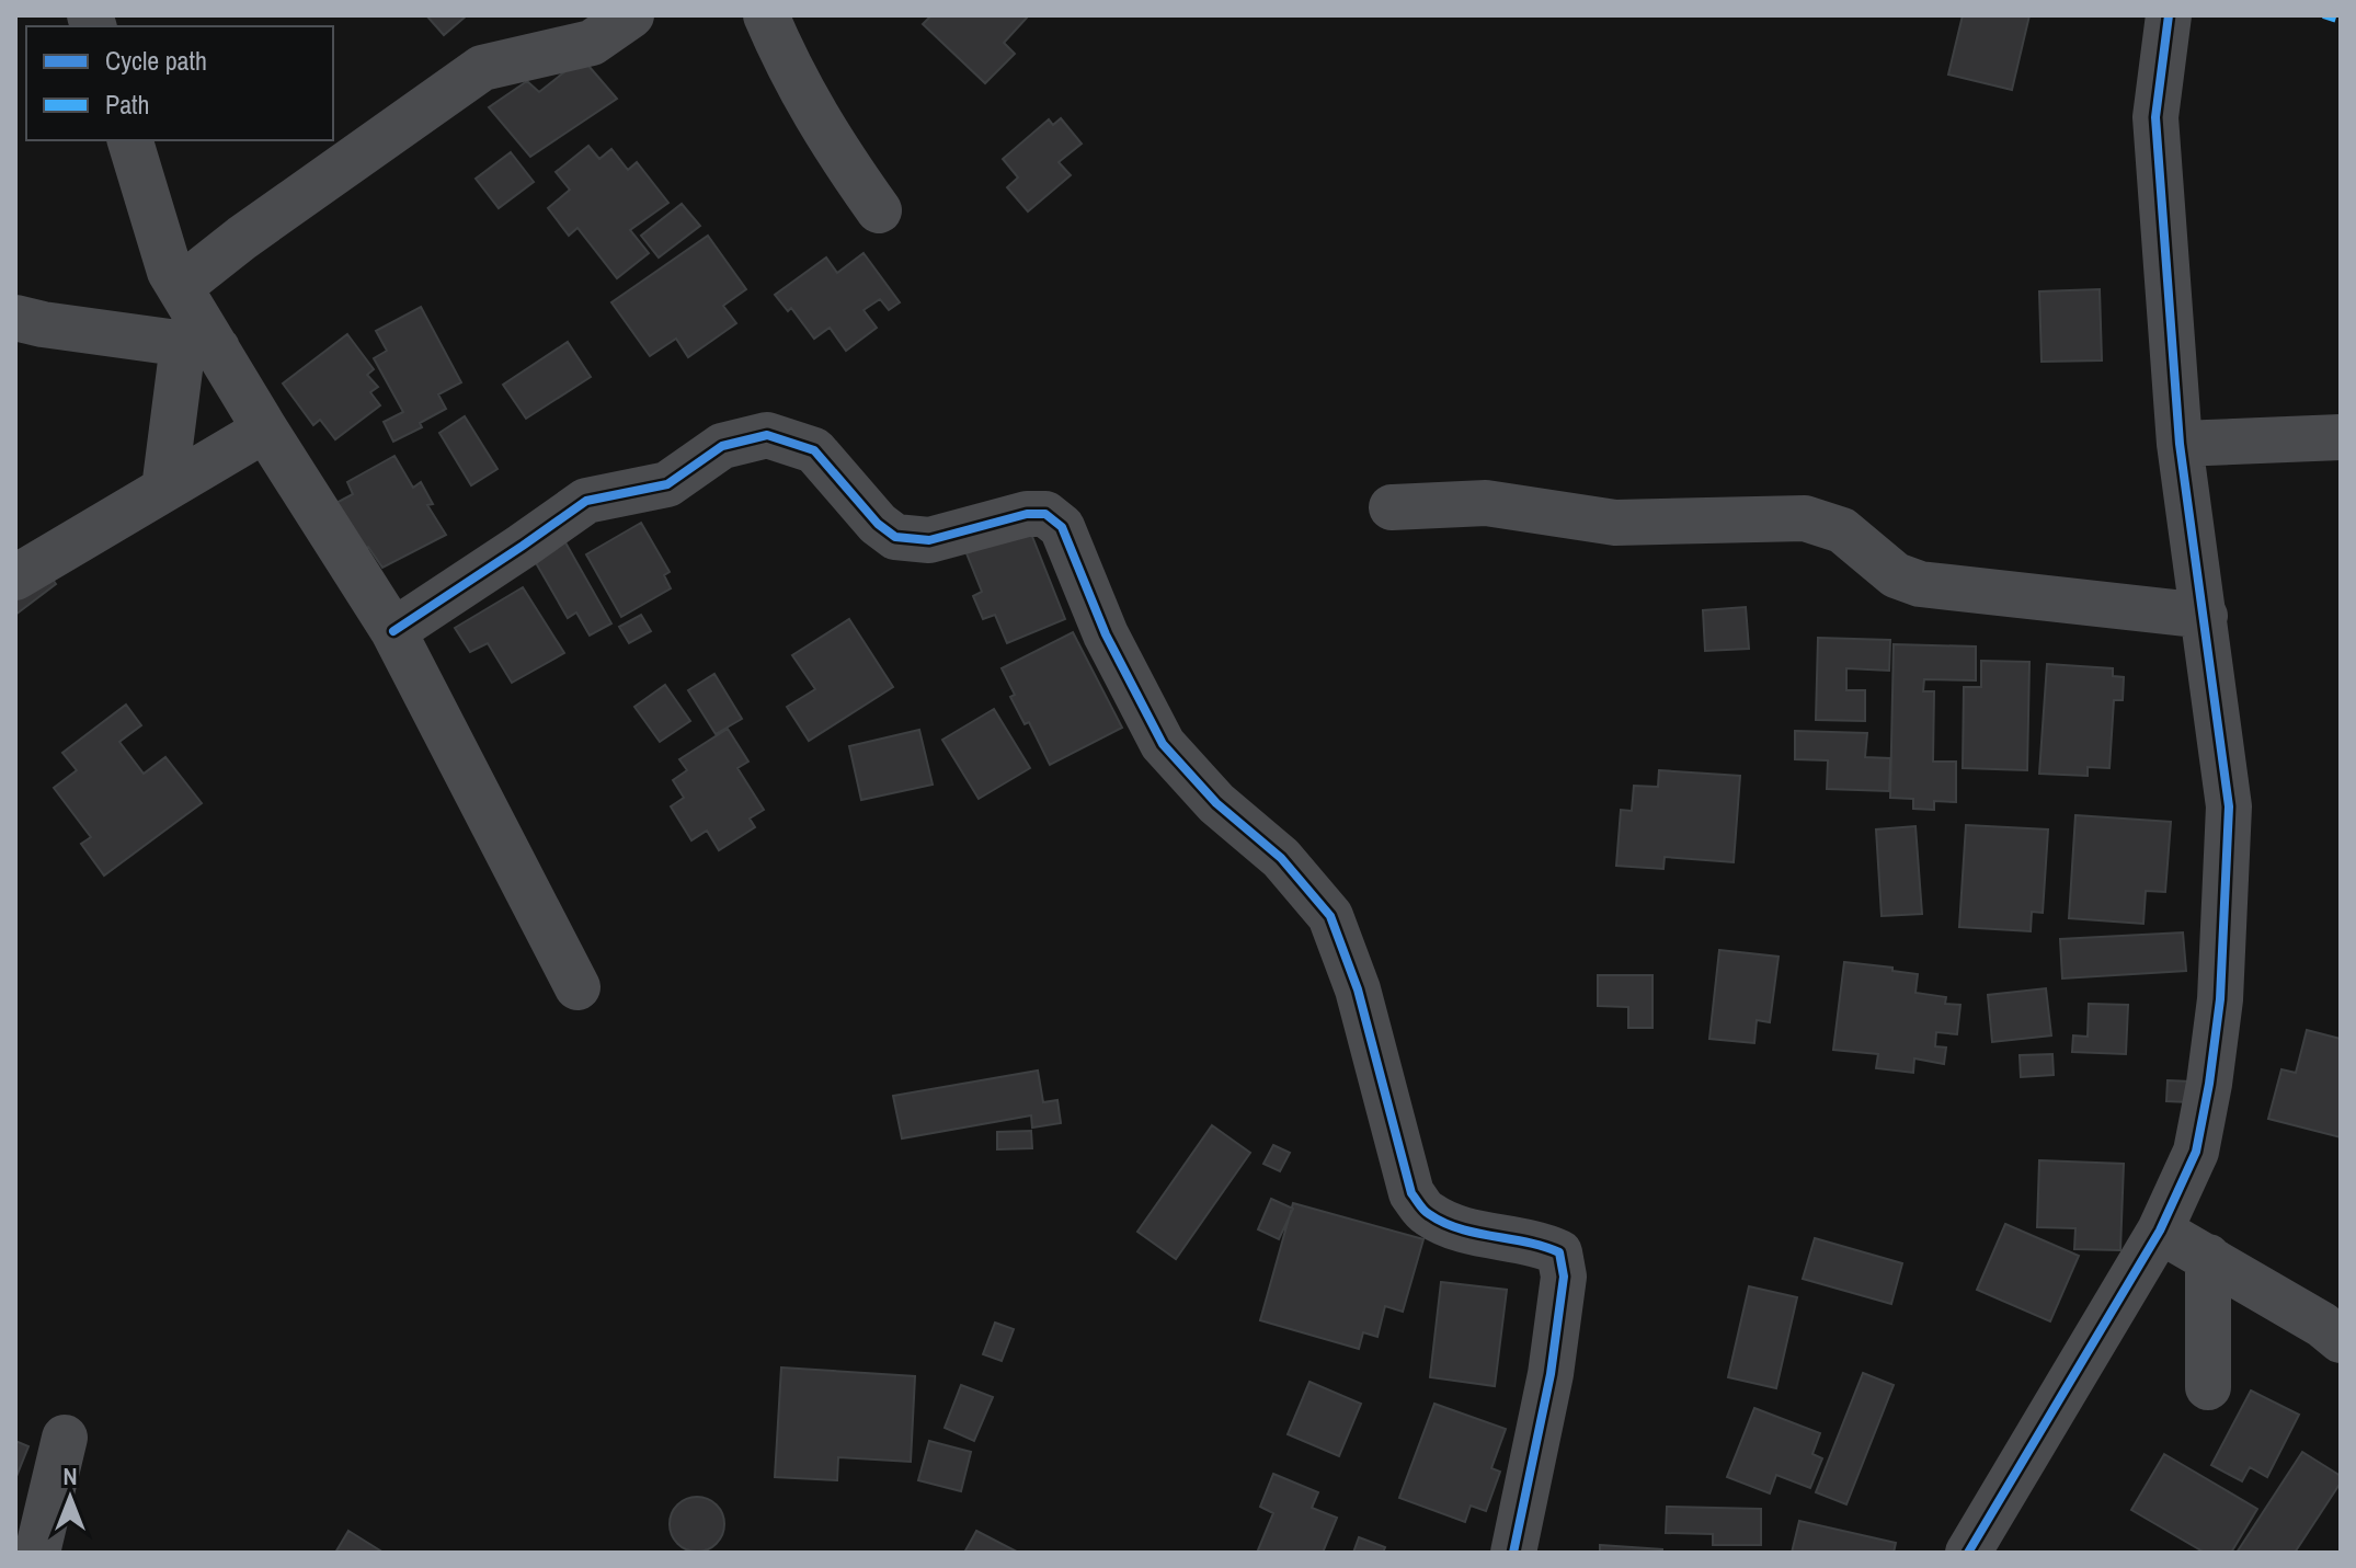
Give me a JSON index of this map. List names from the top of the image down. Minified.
{"legend":["Cycle path","Path"],"north":"top"}
